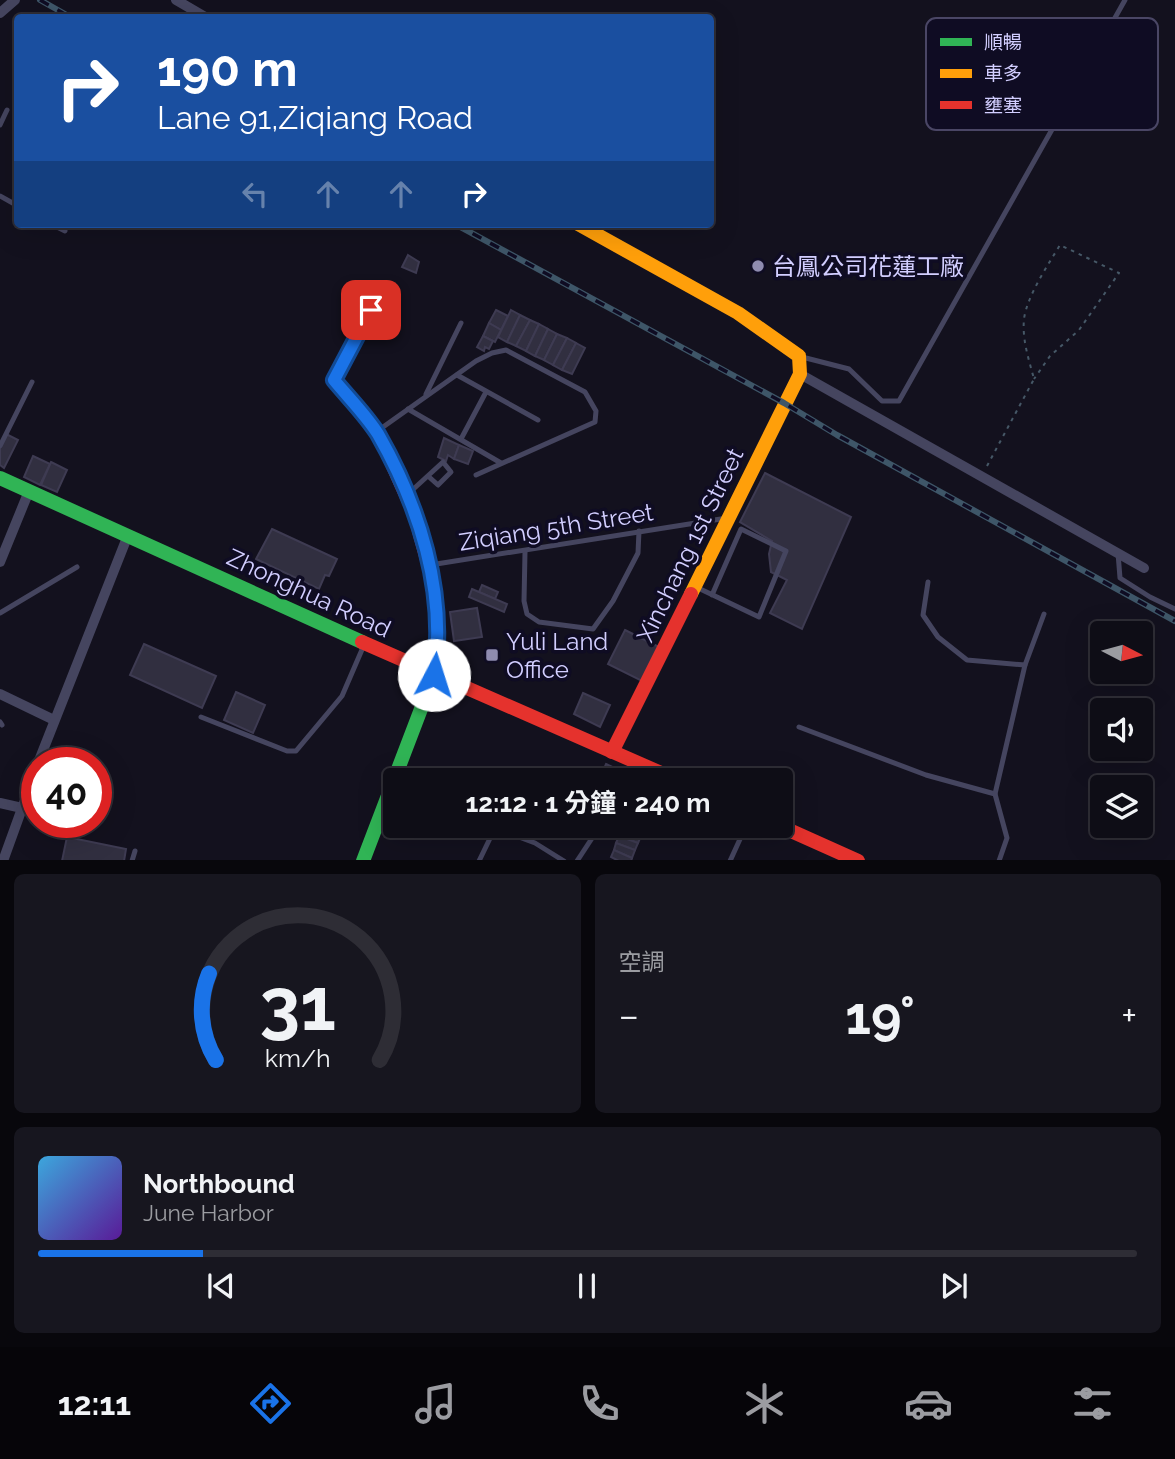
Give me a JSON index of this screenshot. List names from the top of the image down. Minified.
{"streets":{"street":["Xinchang 1st Street","Zhonghua Road"],"lane":["Ziqiang 5th Street"]},"crossings":[["Ziqiang 5th Street","Xinchang 1st Street"],["Xinchang 1st Street","Zhonghua Road"]],"places":{"other":["台鳳公司花蓮工廠"],"transit":["Yuli Land Office"]},"legend":["順暢","車多","壅塞"],"north":"right","page":{"turn":["190 m","Lane 91,Ziqiang Road"],"limit":"40","trip":"12:12 · 1 分鐘 · 240 m","tile":"空調","heat":["−","19°","+"],"song":["Northbound","June Harbor"],"tabs":"12:11","gauge":["31","km/h"]}}
